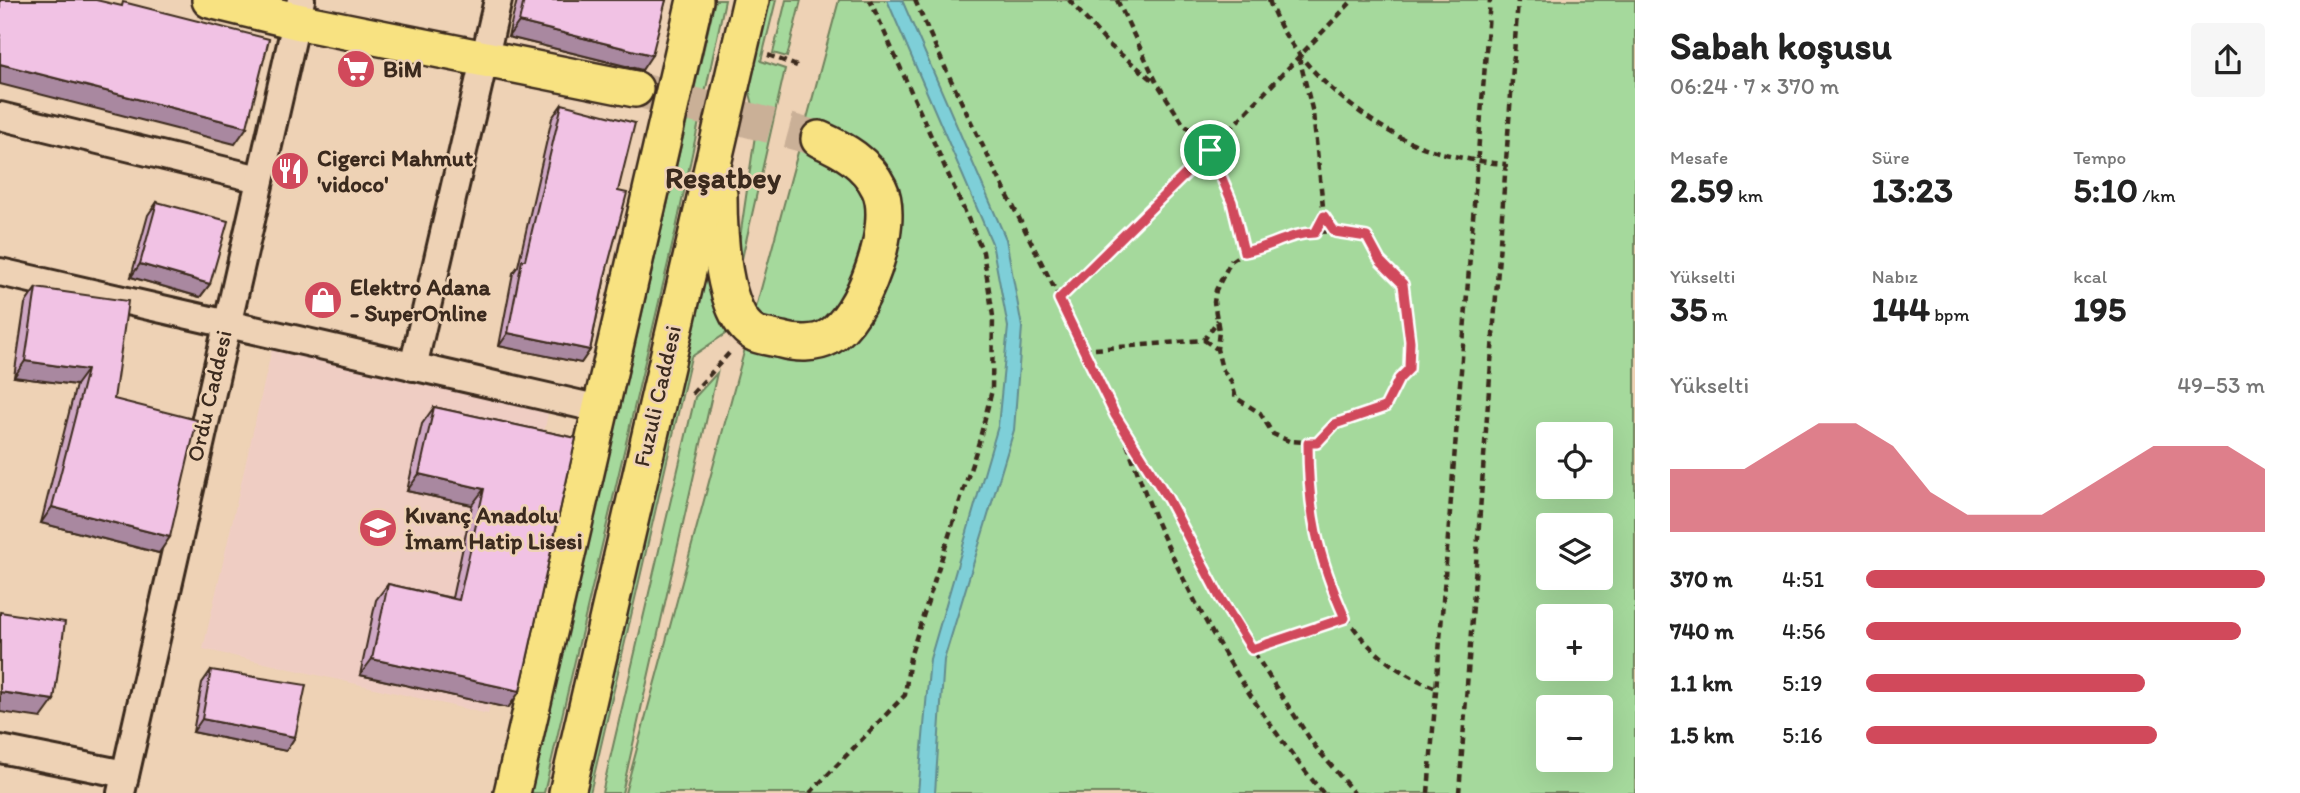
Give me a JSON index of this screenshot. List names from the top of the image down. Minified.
{"streets":{"main road":["Fuzuli Caddesi"],"street":["Ordu Caddesi"]},"districts":["Reşatbey"],"places":{"supermarket":["BiM"],"restaurant":["Cigerci Mahmut 'vidoco'"],"shop":["Elektro Adana - SuperOnline"],"school or university":["Kıvanç Anadolu İmam Hatip Lisesi"]},"page":{"heading":["Sabah koşusu","06:24 · 7 × 370 m"],"stats":[["Mesafe","2.59 km"],["Süre","13:23"],["Tempo","5:10 /km"],["Yükselti","35 m"],["Nabız","144 bpm"],["kcal","195"]],"chart":["Yükselti","49–53 m"],"map_buttons":["+","−"],"list":[{"name":"370 m","note":"4:51"},{"name":"740 m","note":"4:56"},{"name":"1.1 km","note":"5:19"},{"name":"1.5 km","note":"5:16"}]}}
